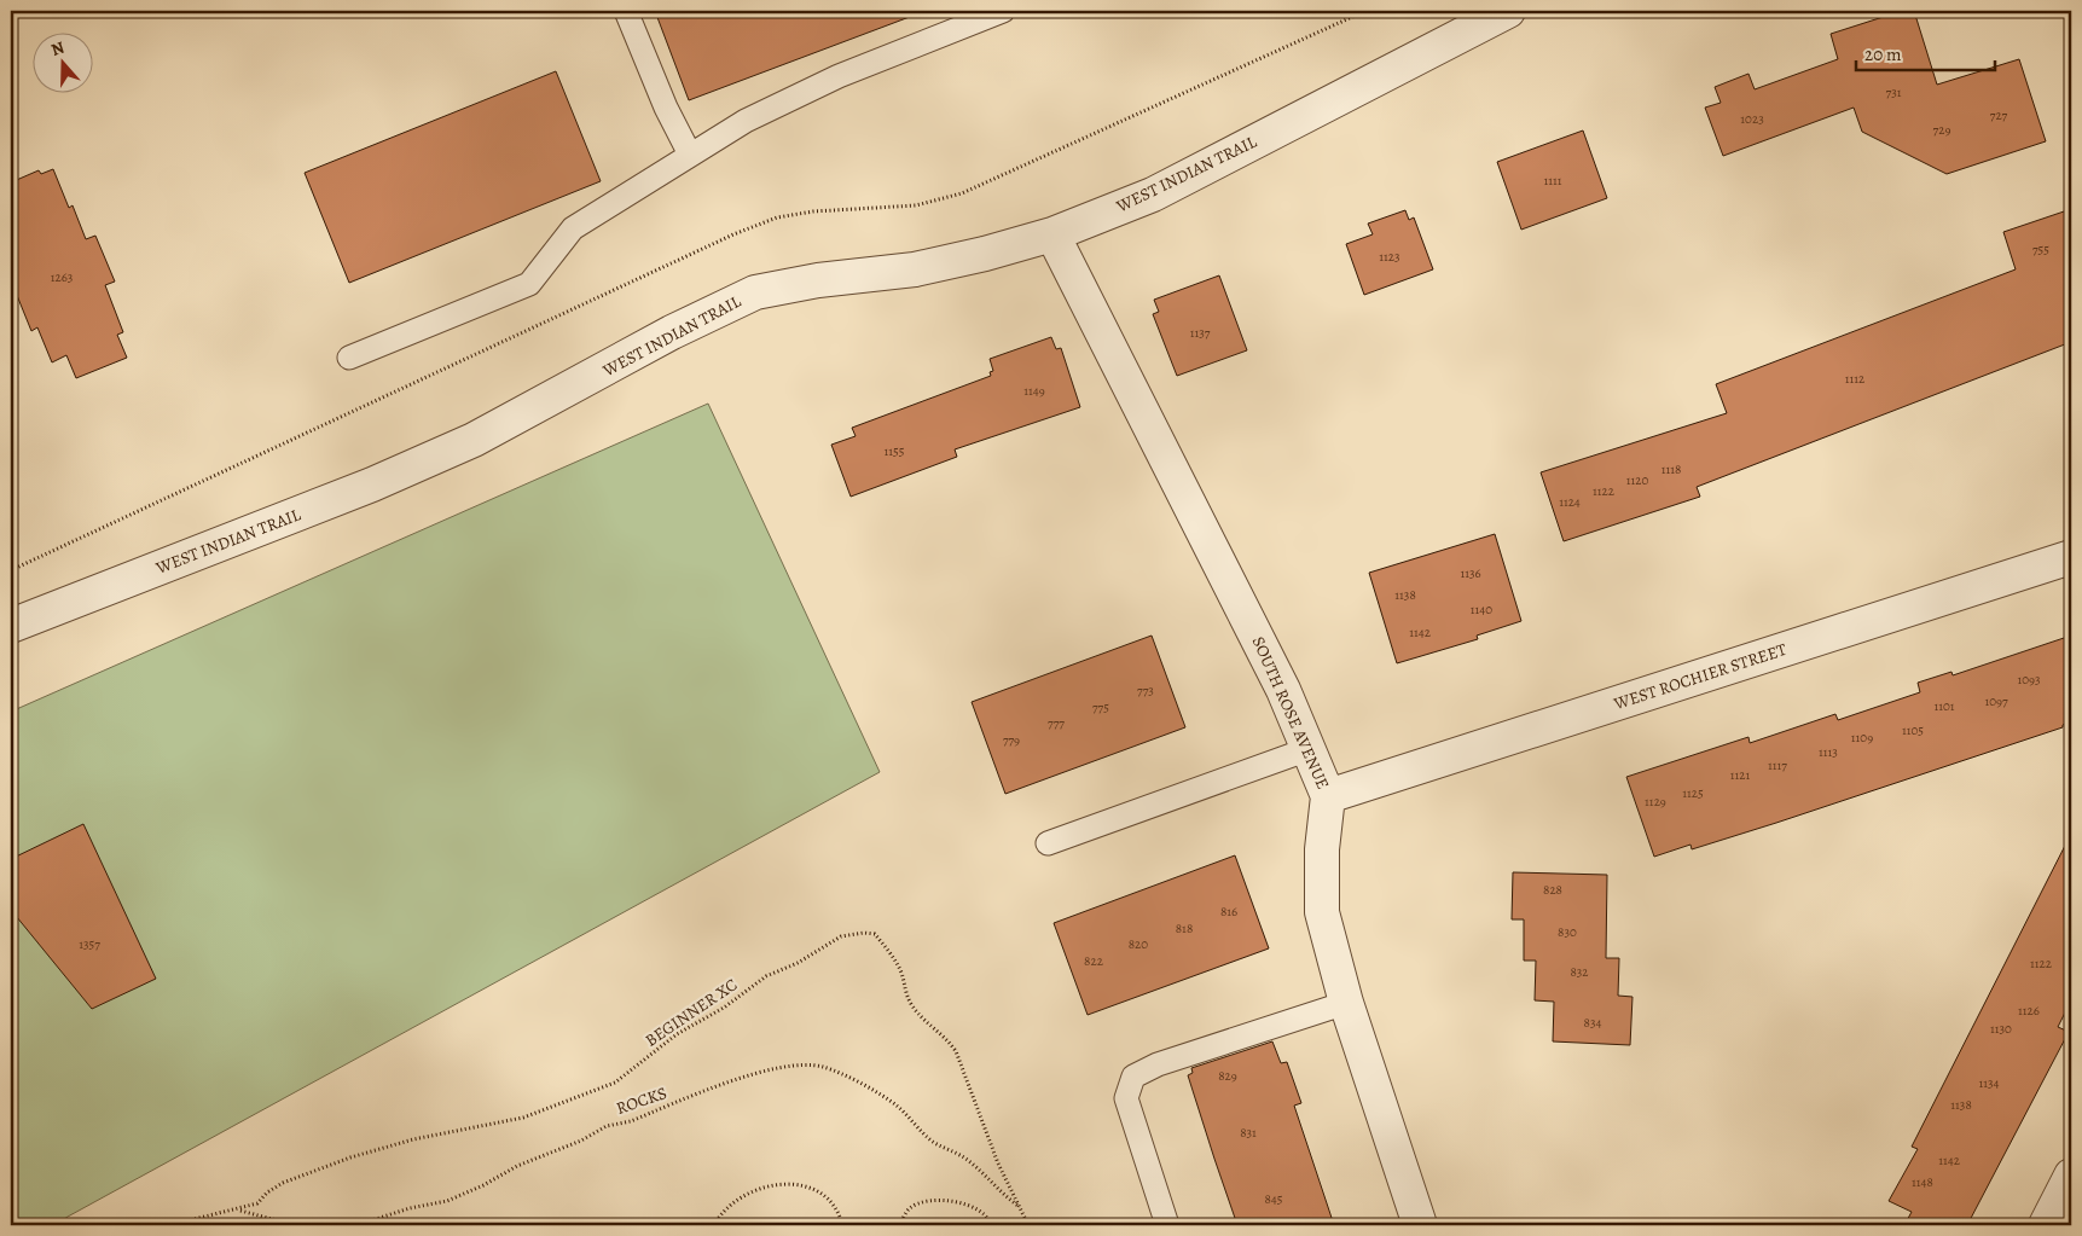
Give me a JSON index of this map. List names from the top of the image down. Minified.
{"streets":{"street":["WEST INDIAN TRAIL","WEST ROCHIER STREET","SOUTH ROSE AVENUE"],"path":["BEGINNER XC","ROCKS"]},"crossings":[["WEST INDIAN TRAIL","SOUTH ROSE AVENUE"],["WEST ROCHIER STREET","SOUTH ROSE AVENUE"],["BEGINNER XC","ROCKS"]],"house_numbers":["731","727","1023","729","1111","755","1123","1263","1137","1112","1149","1155","1118","1120","1122","1124","1136","1138","1140","1142","1093","773","1097","1101","775","777","1105","1109","779","1113","1117","1121","1125","1129","828","816","818","830","1357","820","822","1122","832","1126","834","1130","829","1134","1138","831","1142","1148","845"],"scale_bar":"20 m","north":"top"}
